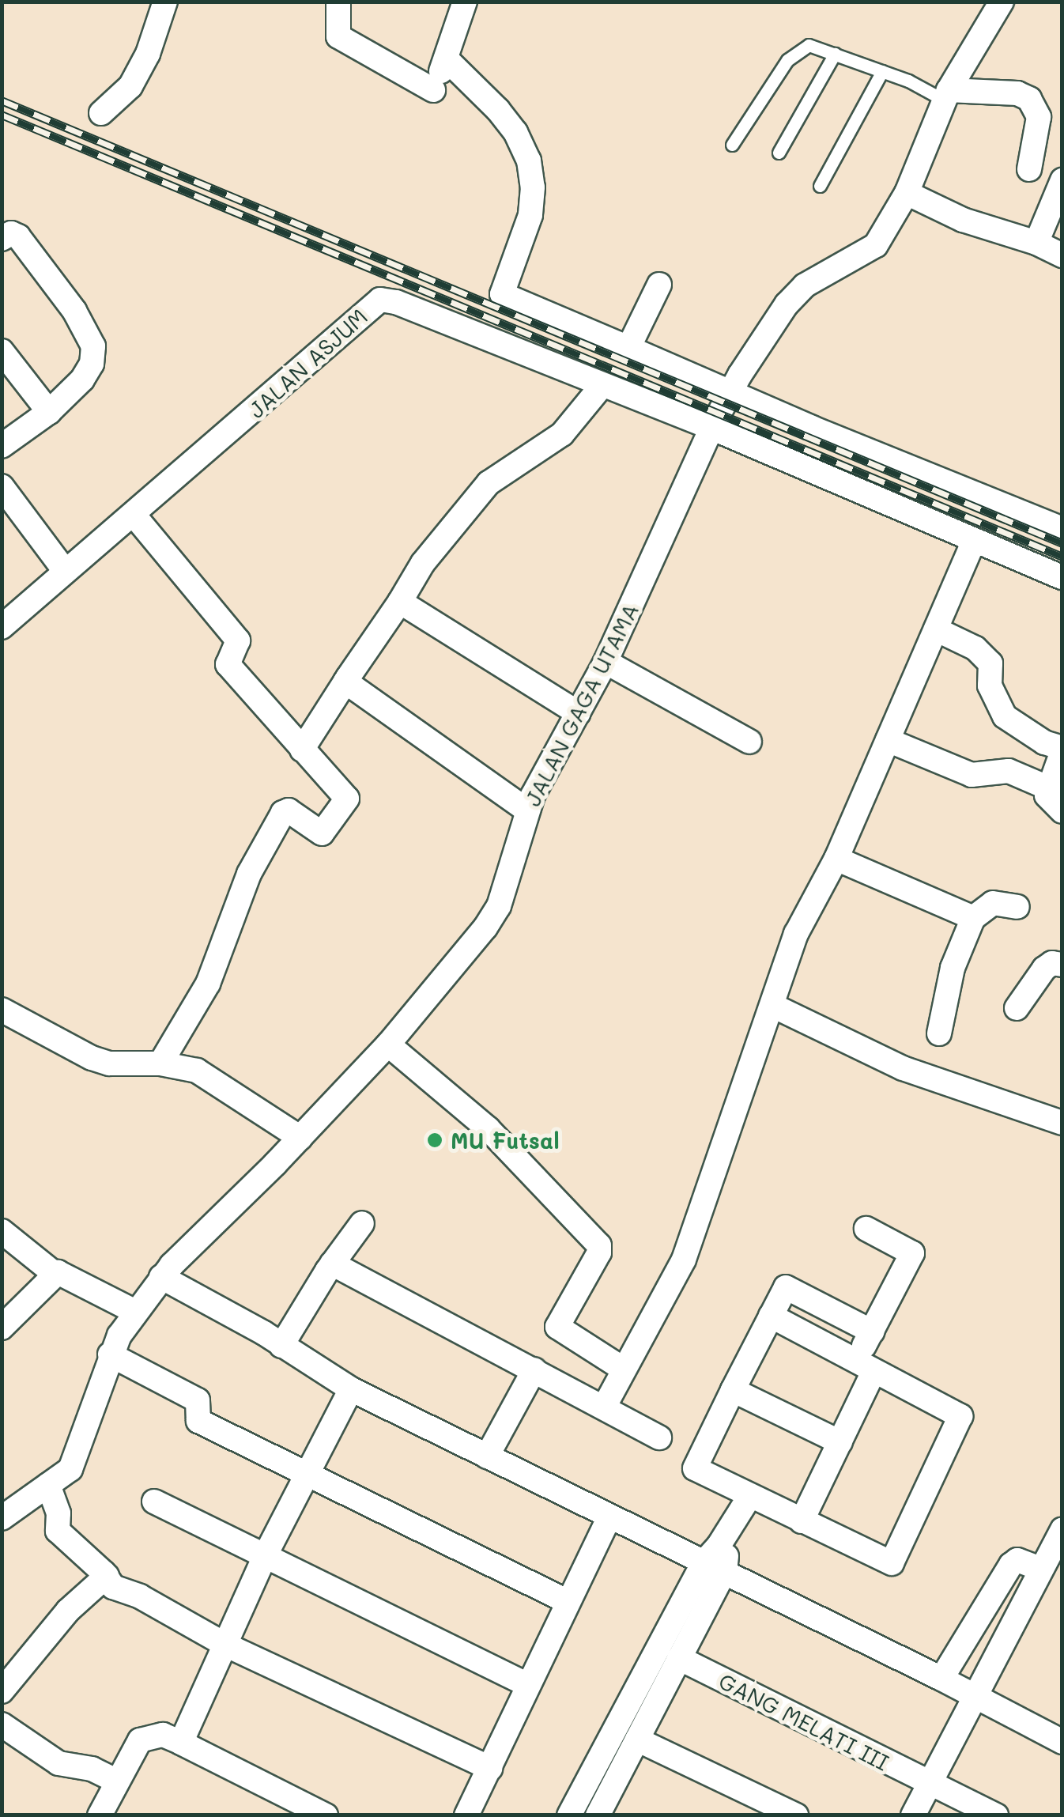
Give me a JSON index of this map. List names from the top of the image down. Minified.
{"streets":{"street":["JALAN ASJUM","JALAN GAGA UTAMA","GANG MELATI III"]},"crossings":[["JALAN ASJUM","JALAN GAGA UTAMA"]],"places":["MU Futsal"]}
